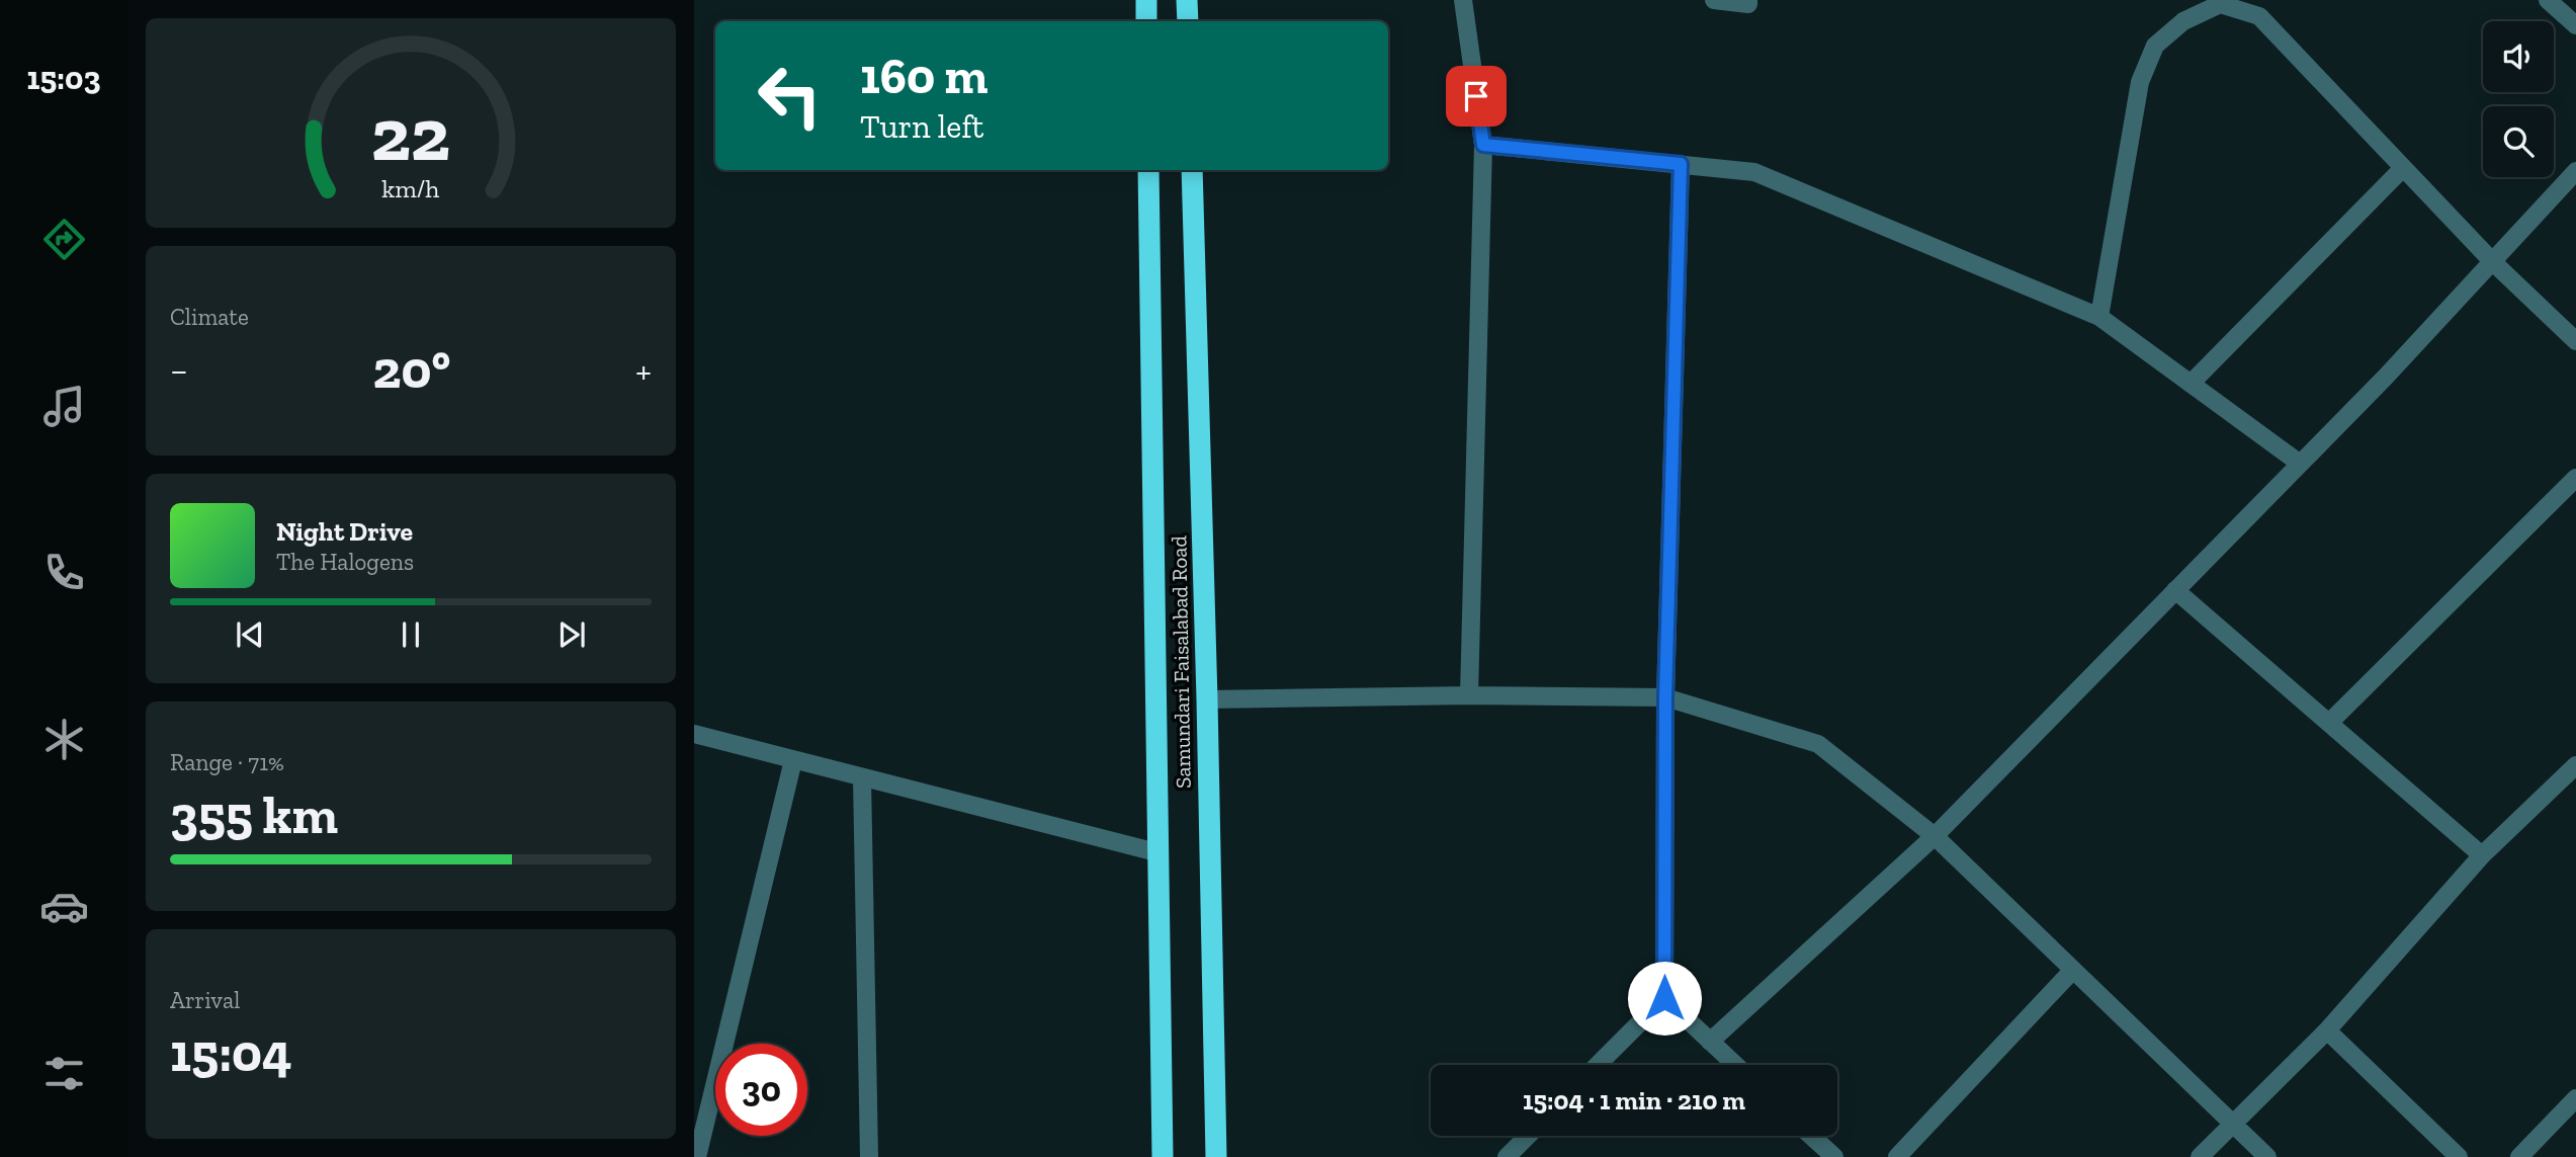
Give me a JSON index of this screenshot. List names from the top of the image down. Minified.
{"streets":{"highway":["Samundari Faisalabad Road"]},"page":{"tabs":"15:03","turn":["160 m","Turn left"],"tile":["Climate",["Range · 71%","355 km"],["Arrival","15:04"]],"heat":["−","20°","+"],"song":["Night Drive","The Halogens"],"limit":"30","trip":"15:04 · 1 min · 210 m","gauge":["22","km/h"]}}
